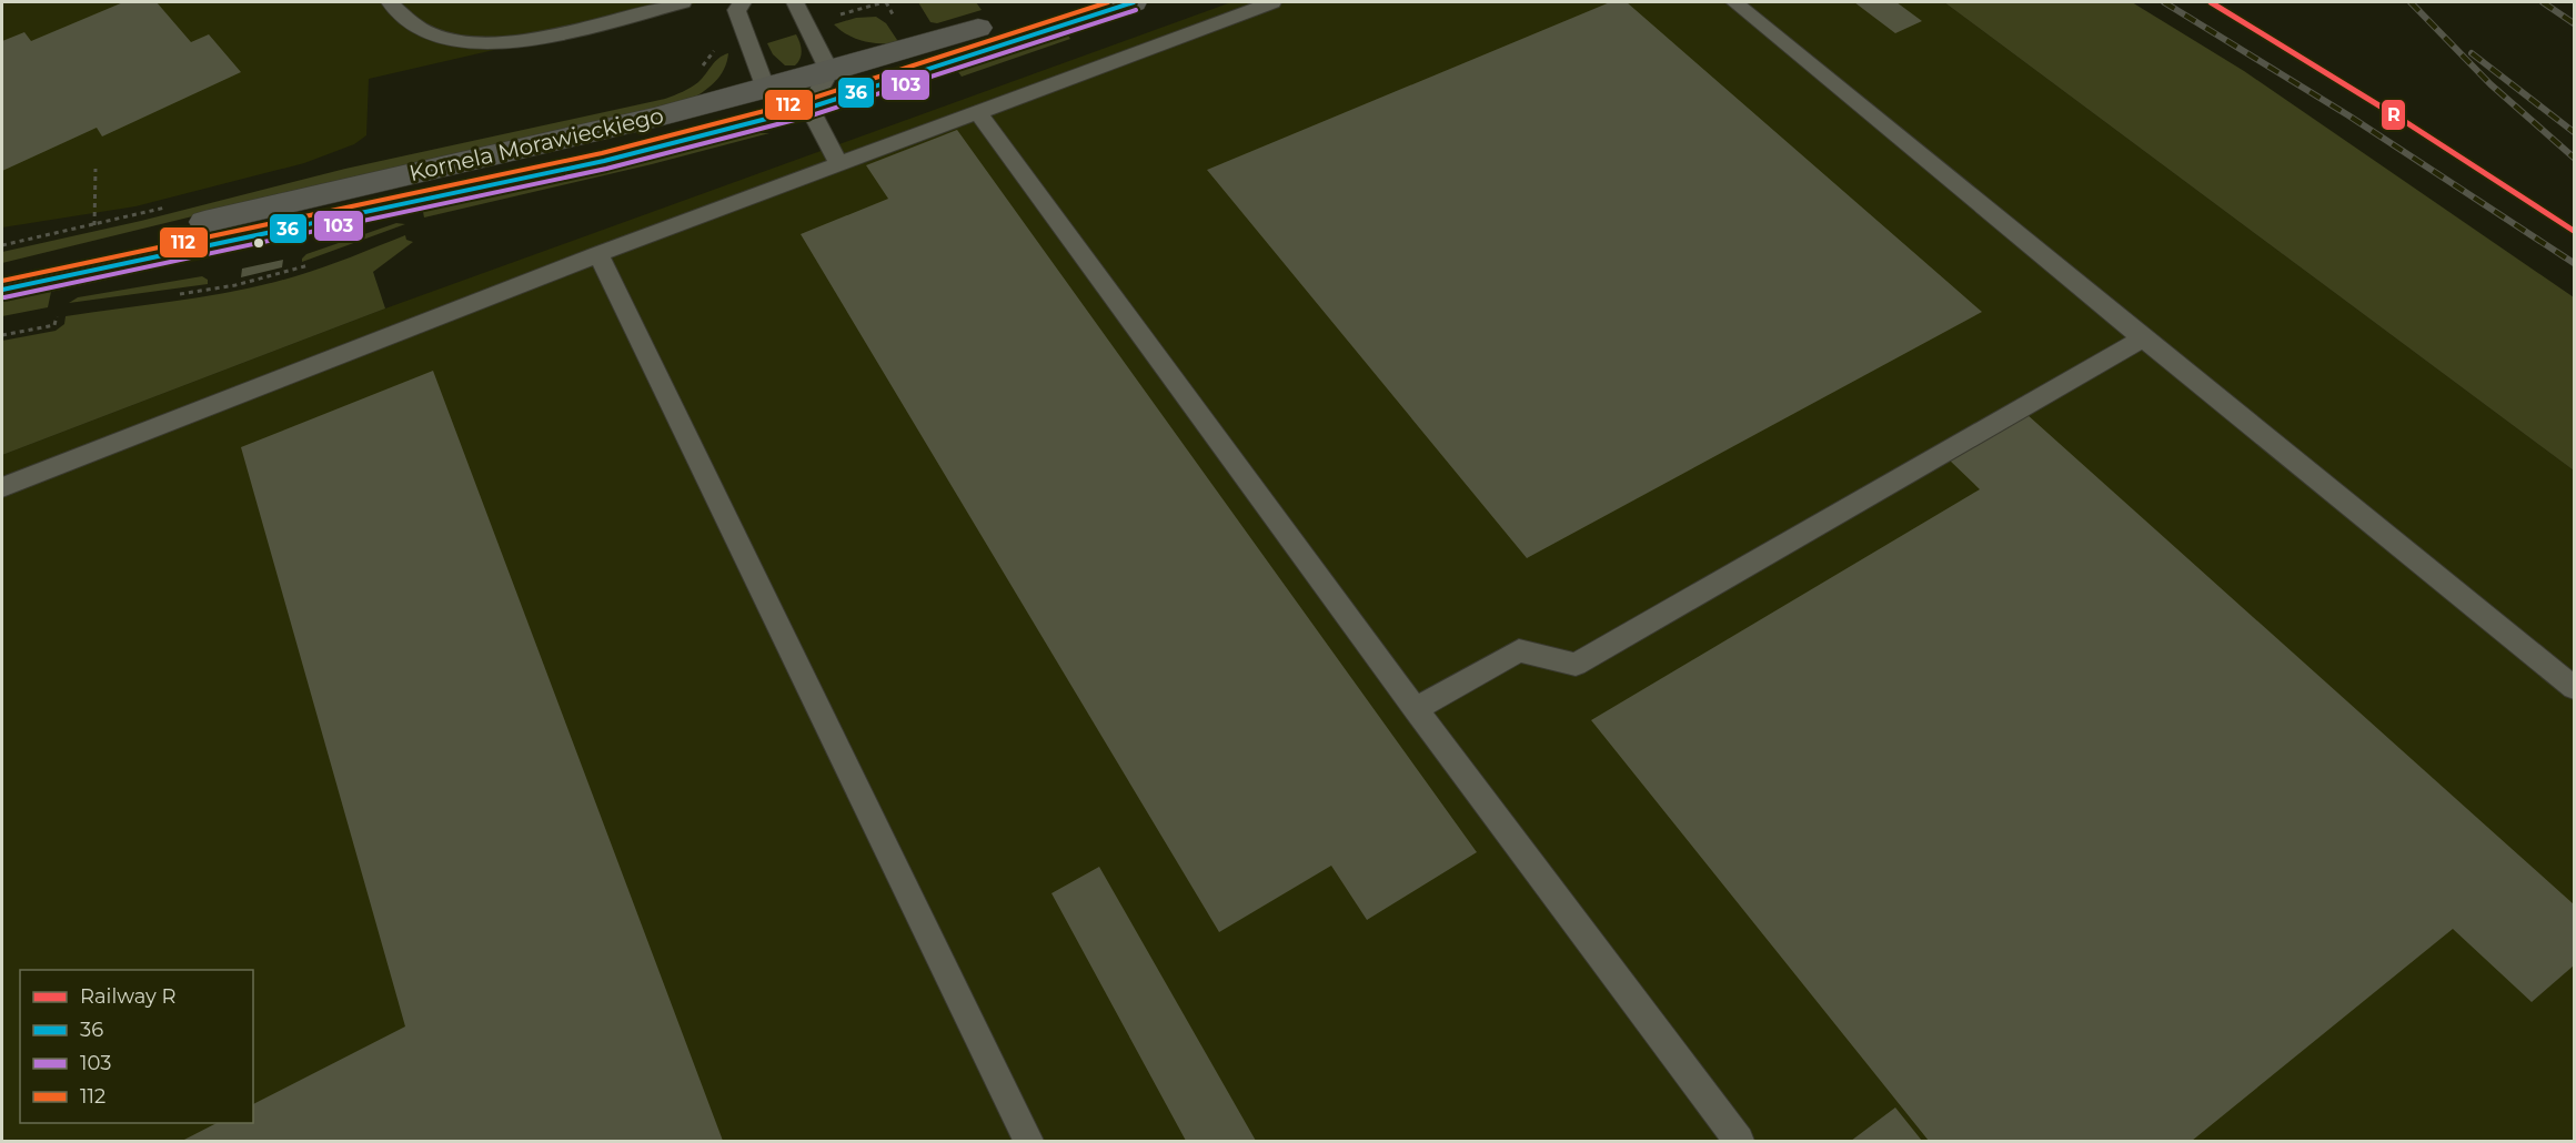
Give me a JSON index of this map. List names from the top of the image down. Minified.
{"streets":{"street":["Kornela Morawieckiego"]},"lines":["rail line R","transit line 36","transit line 112","transit line 103"],"legend":["Railway R","36","103","112"]}
